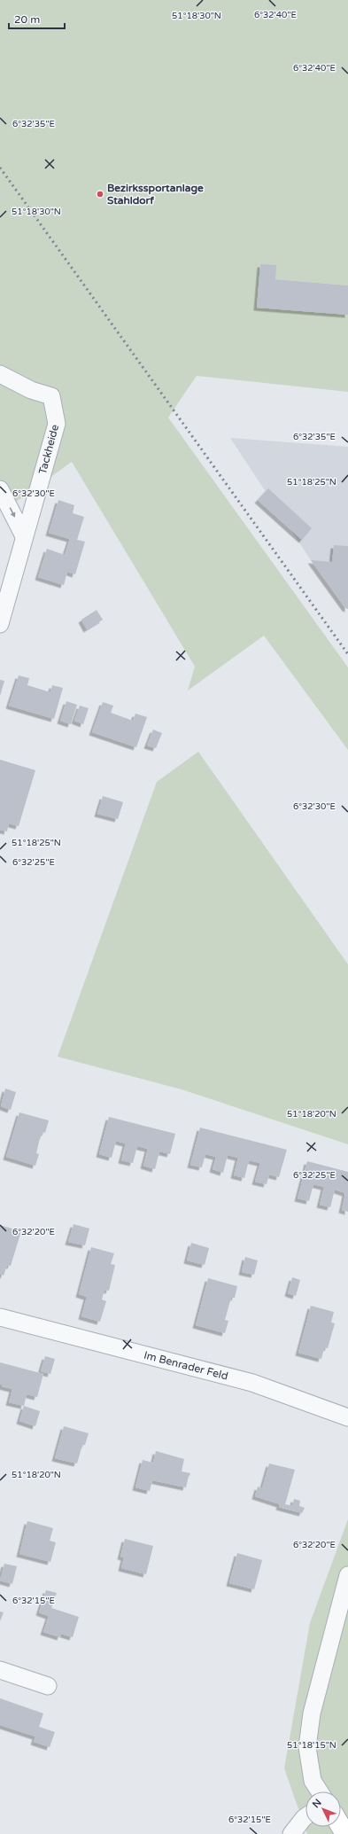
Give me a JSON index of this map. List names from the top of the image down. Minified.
{"streets":{"street":["Tackheide","Im Benrader Feld"]},"places":["Bezirkssportanlage Stahldorf"],"scale_bar":"20 m","north":"top left","coordinates":["6°32'40\"E","51°18'30\"N","6°32'35\"E","51°18'25\"N","6°32'30\"E","6°32'25\"E","51°18'20\"N","6°32'20\"E","6°32'15\"E","51°18'15\"N"]}
